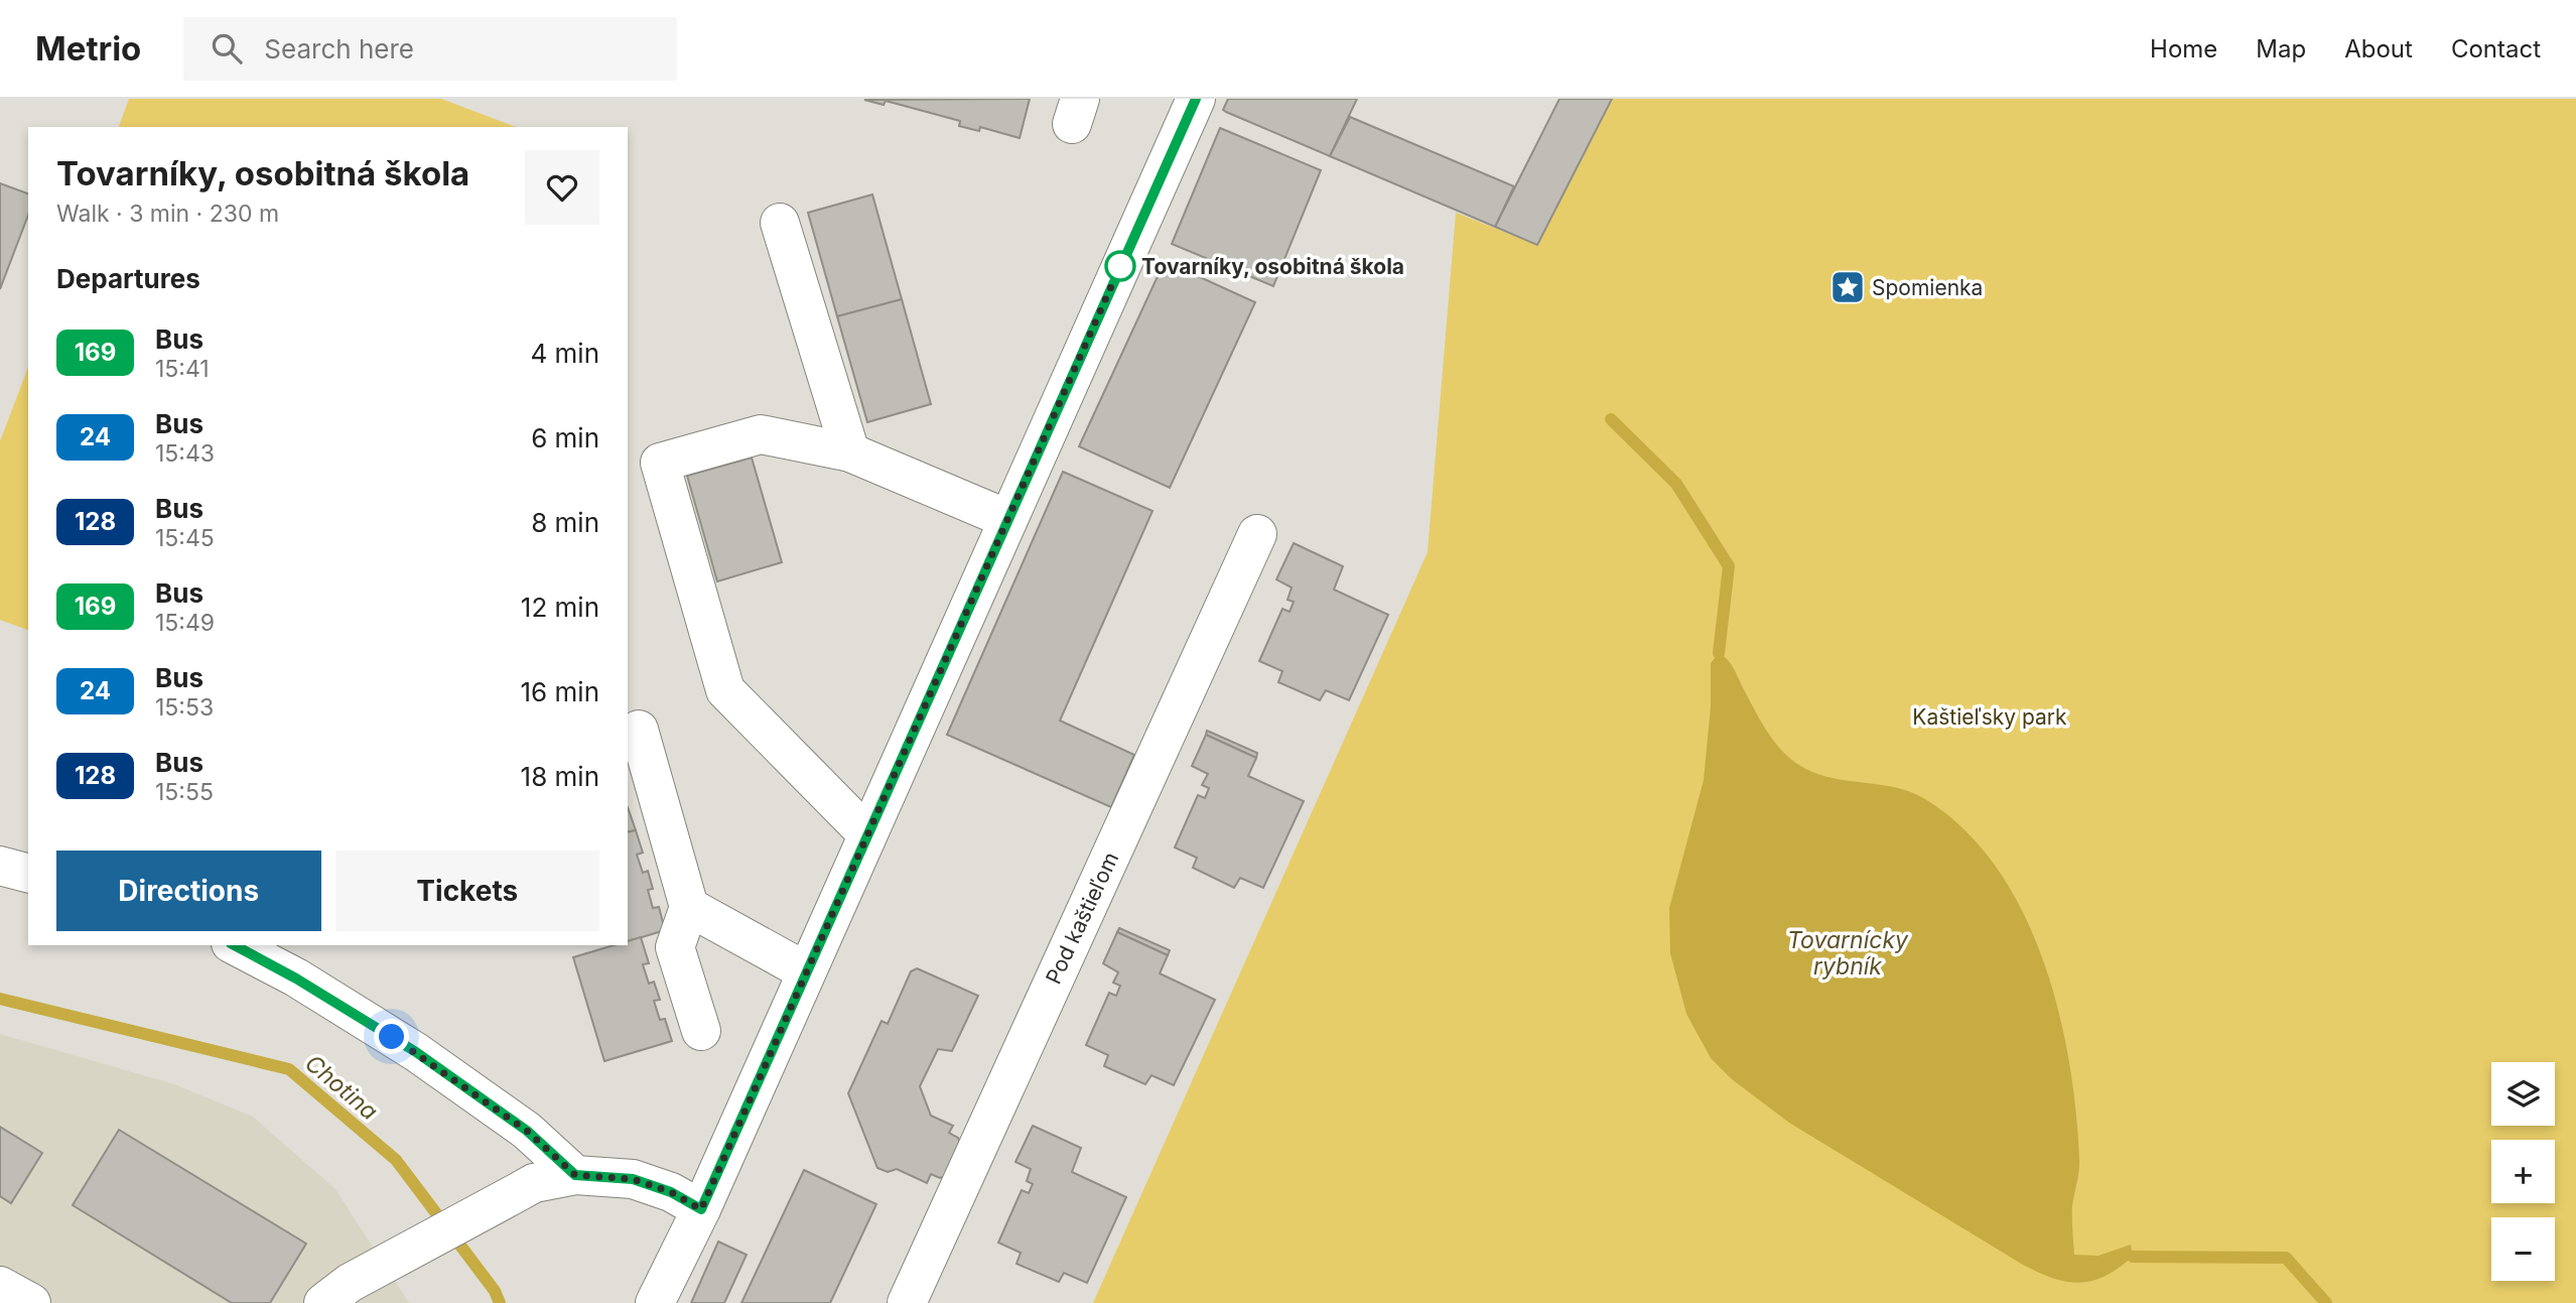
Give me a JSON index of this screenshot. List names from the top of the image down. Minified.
{"streets":{"street":["Pod kaštieľom"]},"water":["Tovarnícky rybník","Chotina"],"parks":["Kaštieľsky park"],"places":{"other":["Tovarníky, osobitná škola"],"place":["Spomienka"]},"lines":["bus line 169"],"page":{"header":"Metrio","search":"Search here","nav":["Home","Map","About","Contact"],"heading":[["Tovarníky, osobitná škola","Walk · 3 min · 230 m"],"Departures"],"list":[{"mark":"169","name":"Bus","note":"15:41","value":"4 min"},{"mark":"24","name":"Bus","note":"15:43","value":"6 min"},{"mark":"128","name":"Bus","note":"15:45","value":"8 min"},{"mark":"169","name":"Bus","note":"15:49","value":"12 min"},{"mark":"24","name":"Bus","note":"15:53","value":"16 min"},{"mark":"128","name":"Bus","note":"15:55","value":"18 min"}],"buttons":["Directions","Tickets"],"map_buttons":["+","−"]}}
